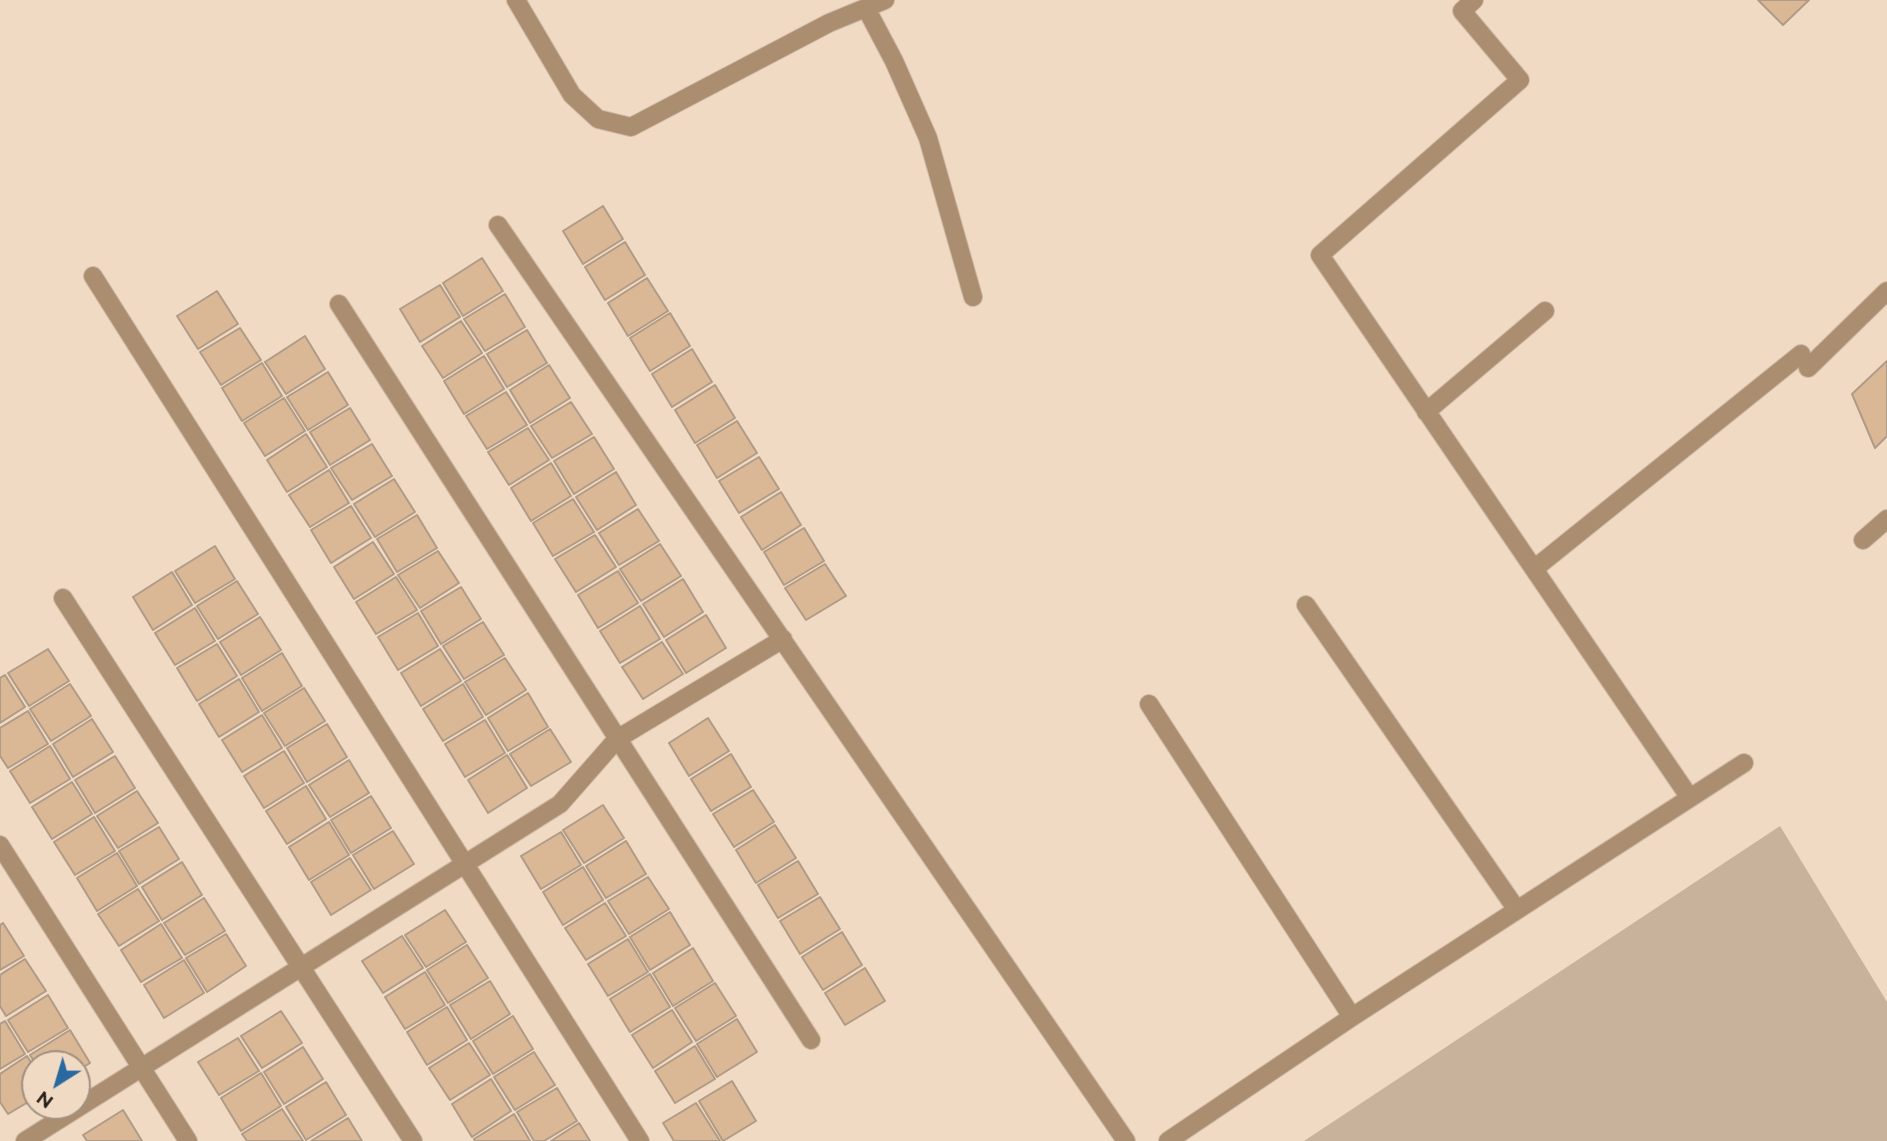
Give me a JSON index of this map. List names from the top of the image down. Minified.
{"north":"bottom left"}
